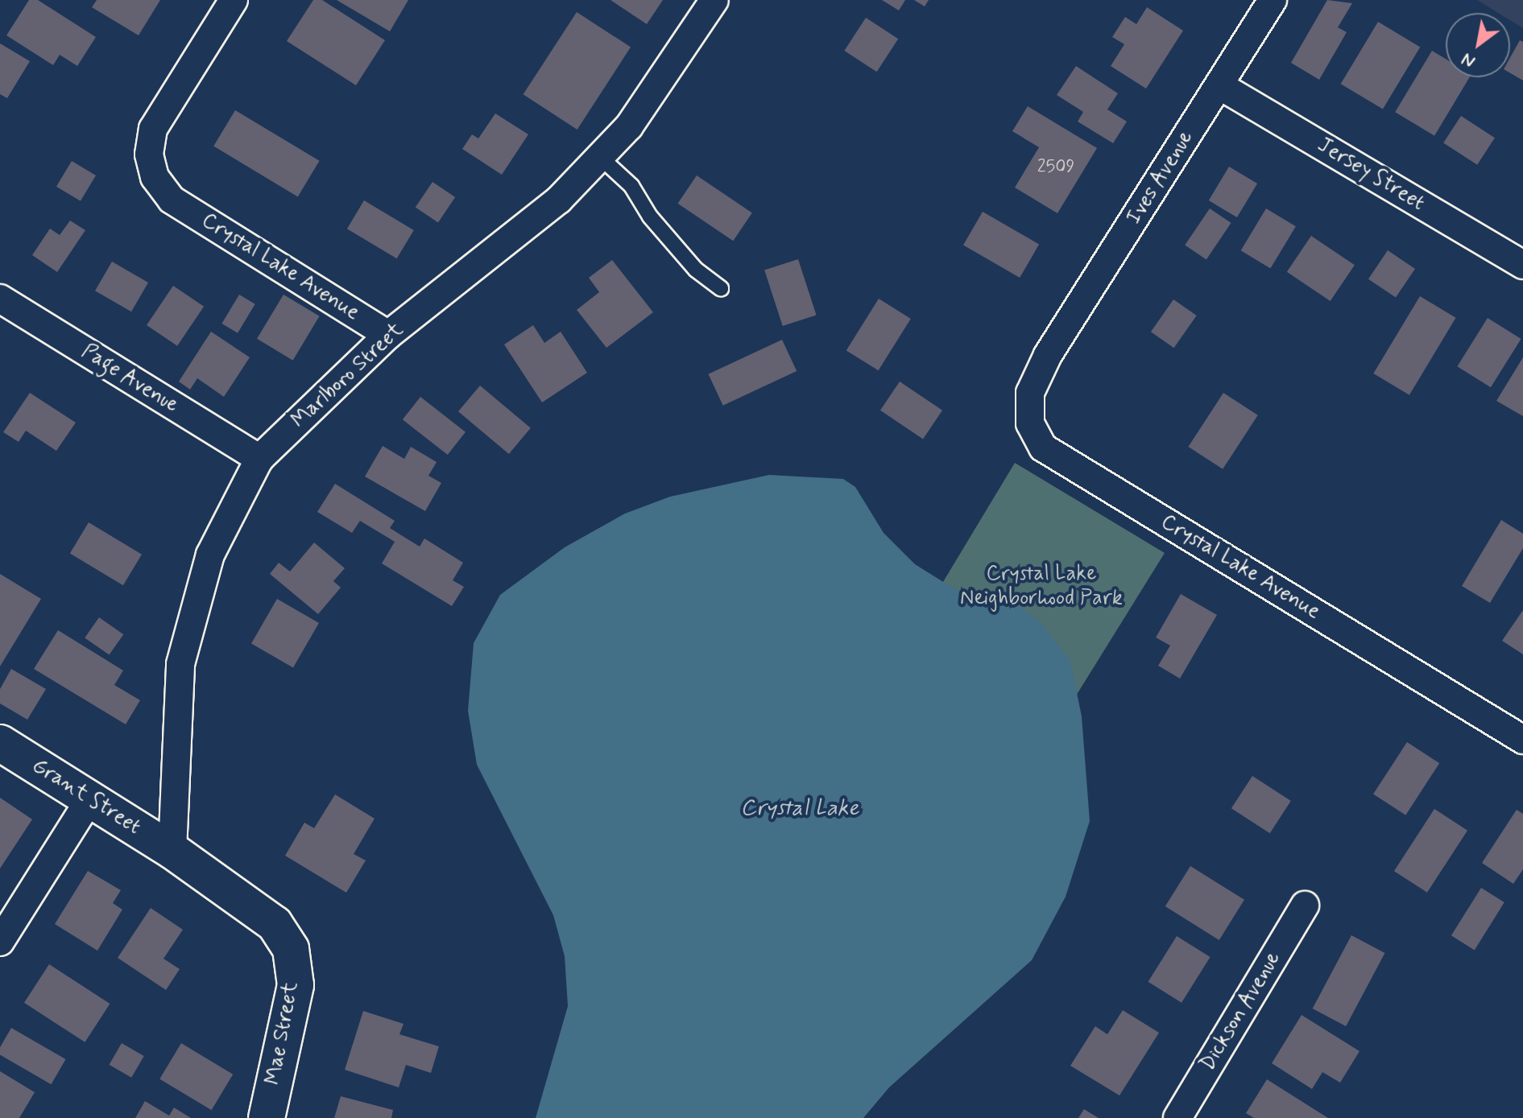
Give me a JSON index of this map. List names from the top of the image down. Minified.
{"streets":{"street":["Jersey Street","Ives Avenue","Crystal Lake Avenue","Marlboro Street","Page Avenue","Grant Street","Dickson Avenue","Mae Street"]},"crossings":[["Jersey Street","Ives Avenue"],["Ives Avenue","Crystal Lake Avenue"],["Crystal Lake Avenue","Marlboro Street"],["Marlboro Street","Page Avenue"],["Marlboro Street","Grant Street"],["Marlboro Street","Mae Street"],["Grant Street","Mae Street"]],"water":["Crystal Lake"],"parks":["Crystal Lake Neighborhood Park"],"house_numbers":["2509"],"north":"bottom left"}
